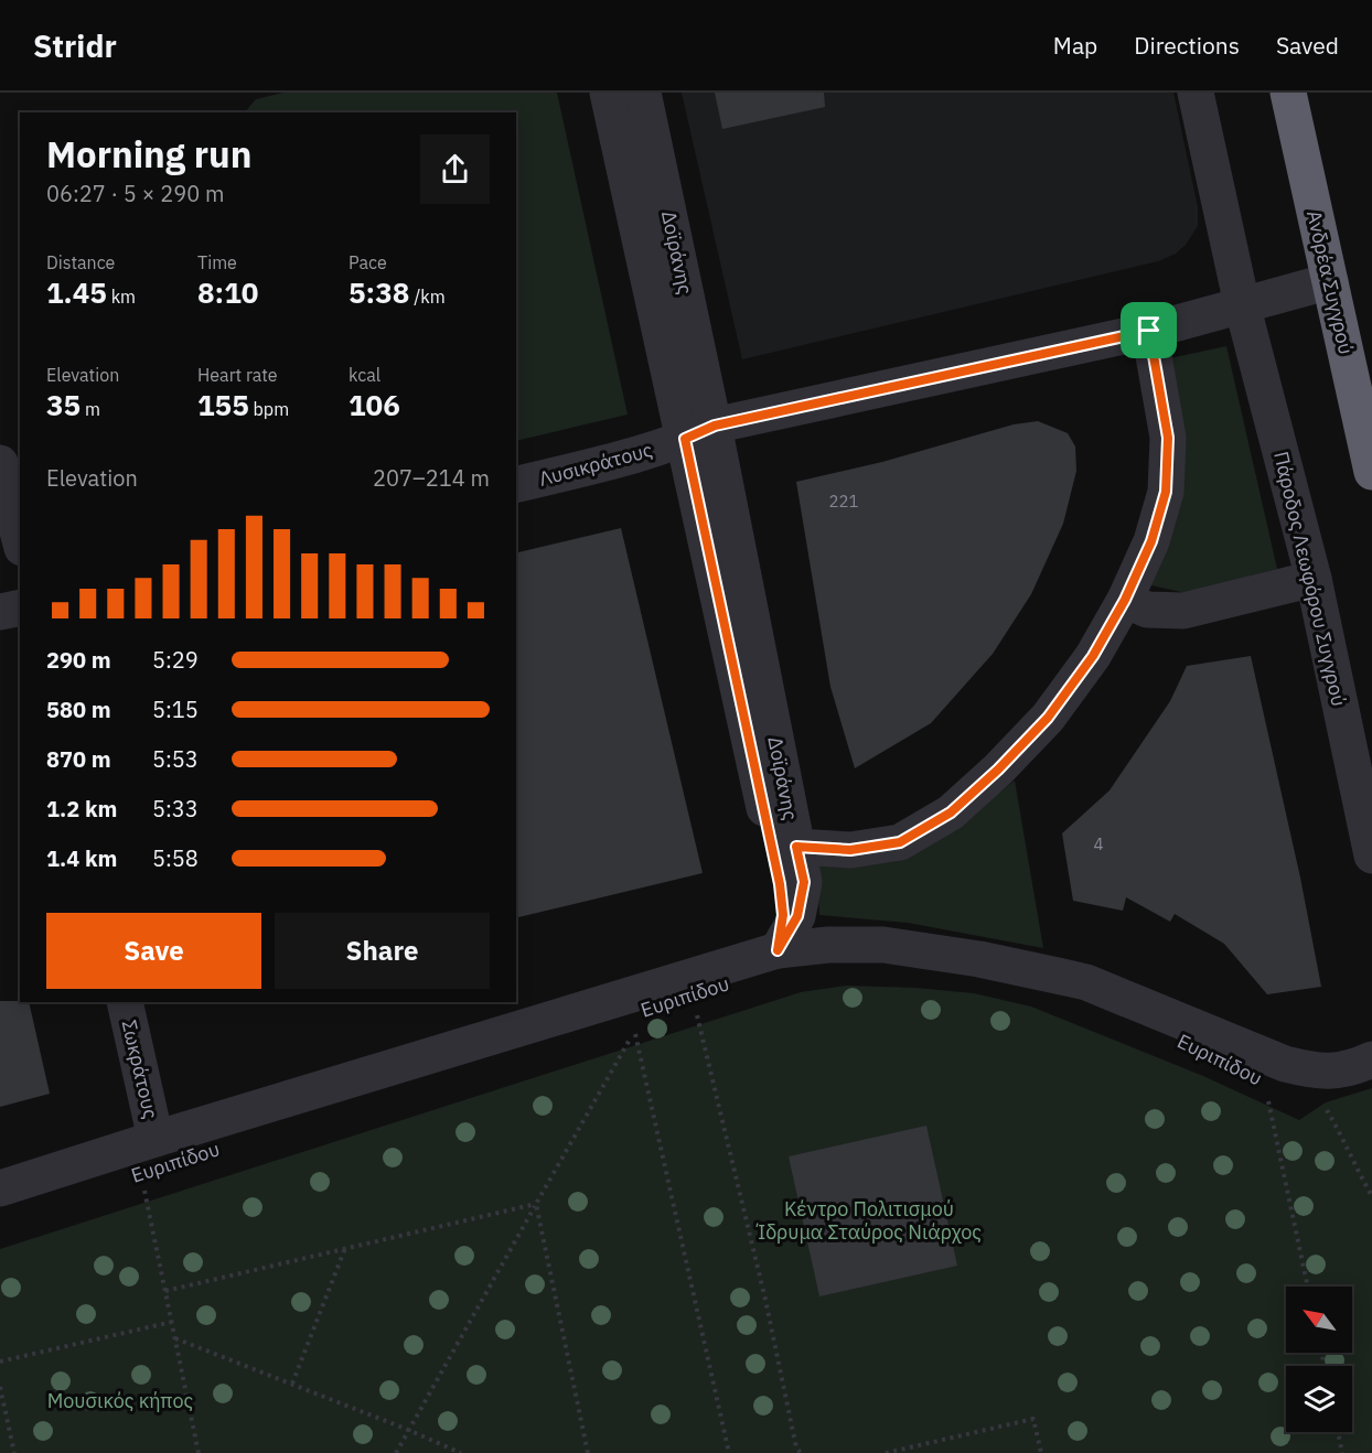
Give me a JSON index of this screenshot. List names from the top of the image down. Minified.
{"streets":{"highway":["Ανδρέα Συγγρού"],"street":["Δοϊράνης","Λυσικράτους","Πάροδος Λεωφόρου Συγγρού","Ευριπίδου","Σωκράτους"]},"crossings":[["Δοϊράνης","Λυσικράτους"],["Δοϊράνης","Ευριπίδου"],["Ανδρέα Συγγρού","Λυσικράτους"],["Λυσικράτους","Πάροδος Λεωφόρου Συγγρού"],["Ευριπίδου","Σωκράτους"]],"parks":["Κέντρο Πολιτισμού Ίδρυμα Σταύρος Νιάρχος","Μουσικός κήπος"],"house_numbers":["221","4"],"north":"top left","page":{"header":"Stridr","nav":["Map","Directions","Saved"],"heading":["Morning run","06:27 · 5 × 290 m"],"stats":[["Distance","1.45 km"],["Time","8:10"],["Pace","5:38 /km"],["Elevation","35 m"],["Heart rate","155 bpm"],["kcal","106"]],"chart":["Elevation","207–214 m"],"list":[{"name":"290 m","note":"5:29"},{"name":"580 m","note":"5:15"},{"name":"870 m","note":"5:53"},{"name":"1.2 km","note":"5:33"},{"name":"1.4 km","note":"5:58"}],"buttons":["Save","Share"]}}
